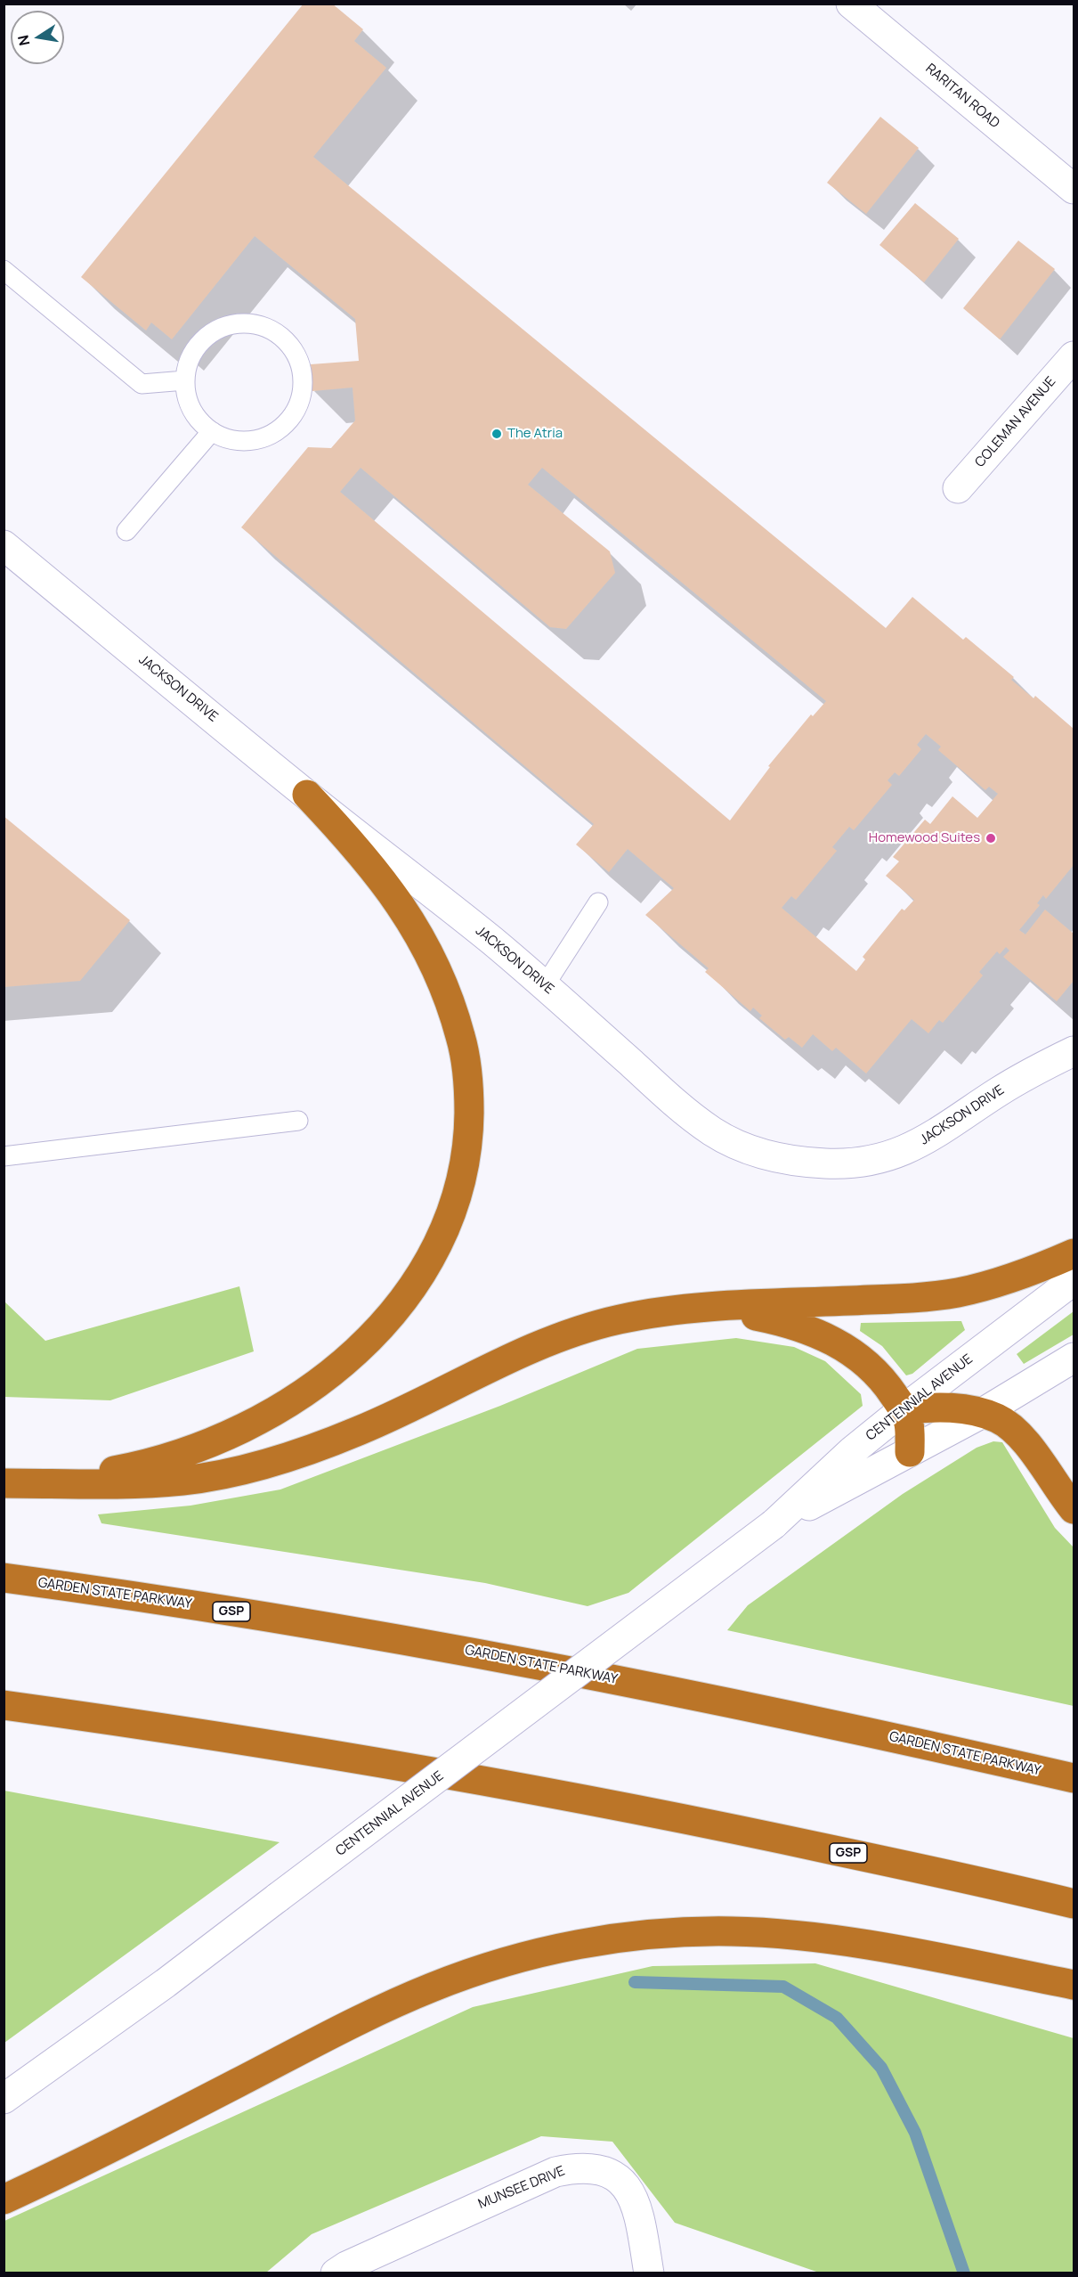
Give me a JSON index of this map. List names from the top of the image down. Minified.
{"streets":{"highway":["GARDEN STATE PARKWAY","GSP"],"main road":["RARITAN ROAD","COLEMAN AVENUE","JACKSON DRIVE","CENTENNIAL AVENUE","MUNSEE DRIVE"]},"places":["The Atria","Homewood Suites"],"north":"left"}
